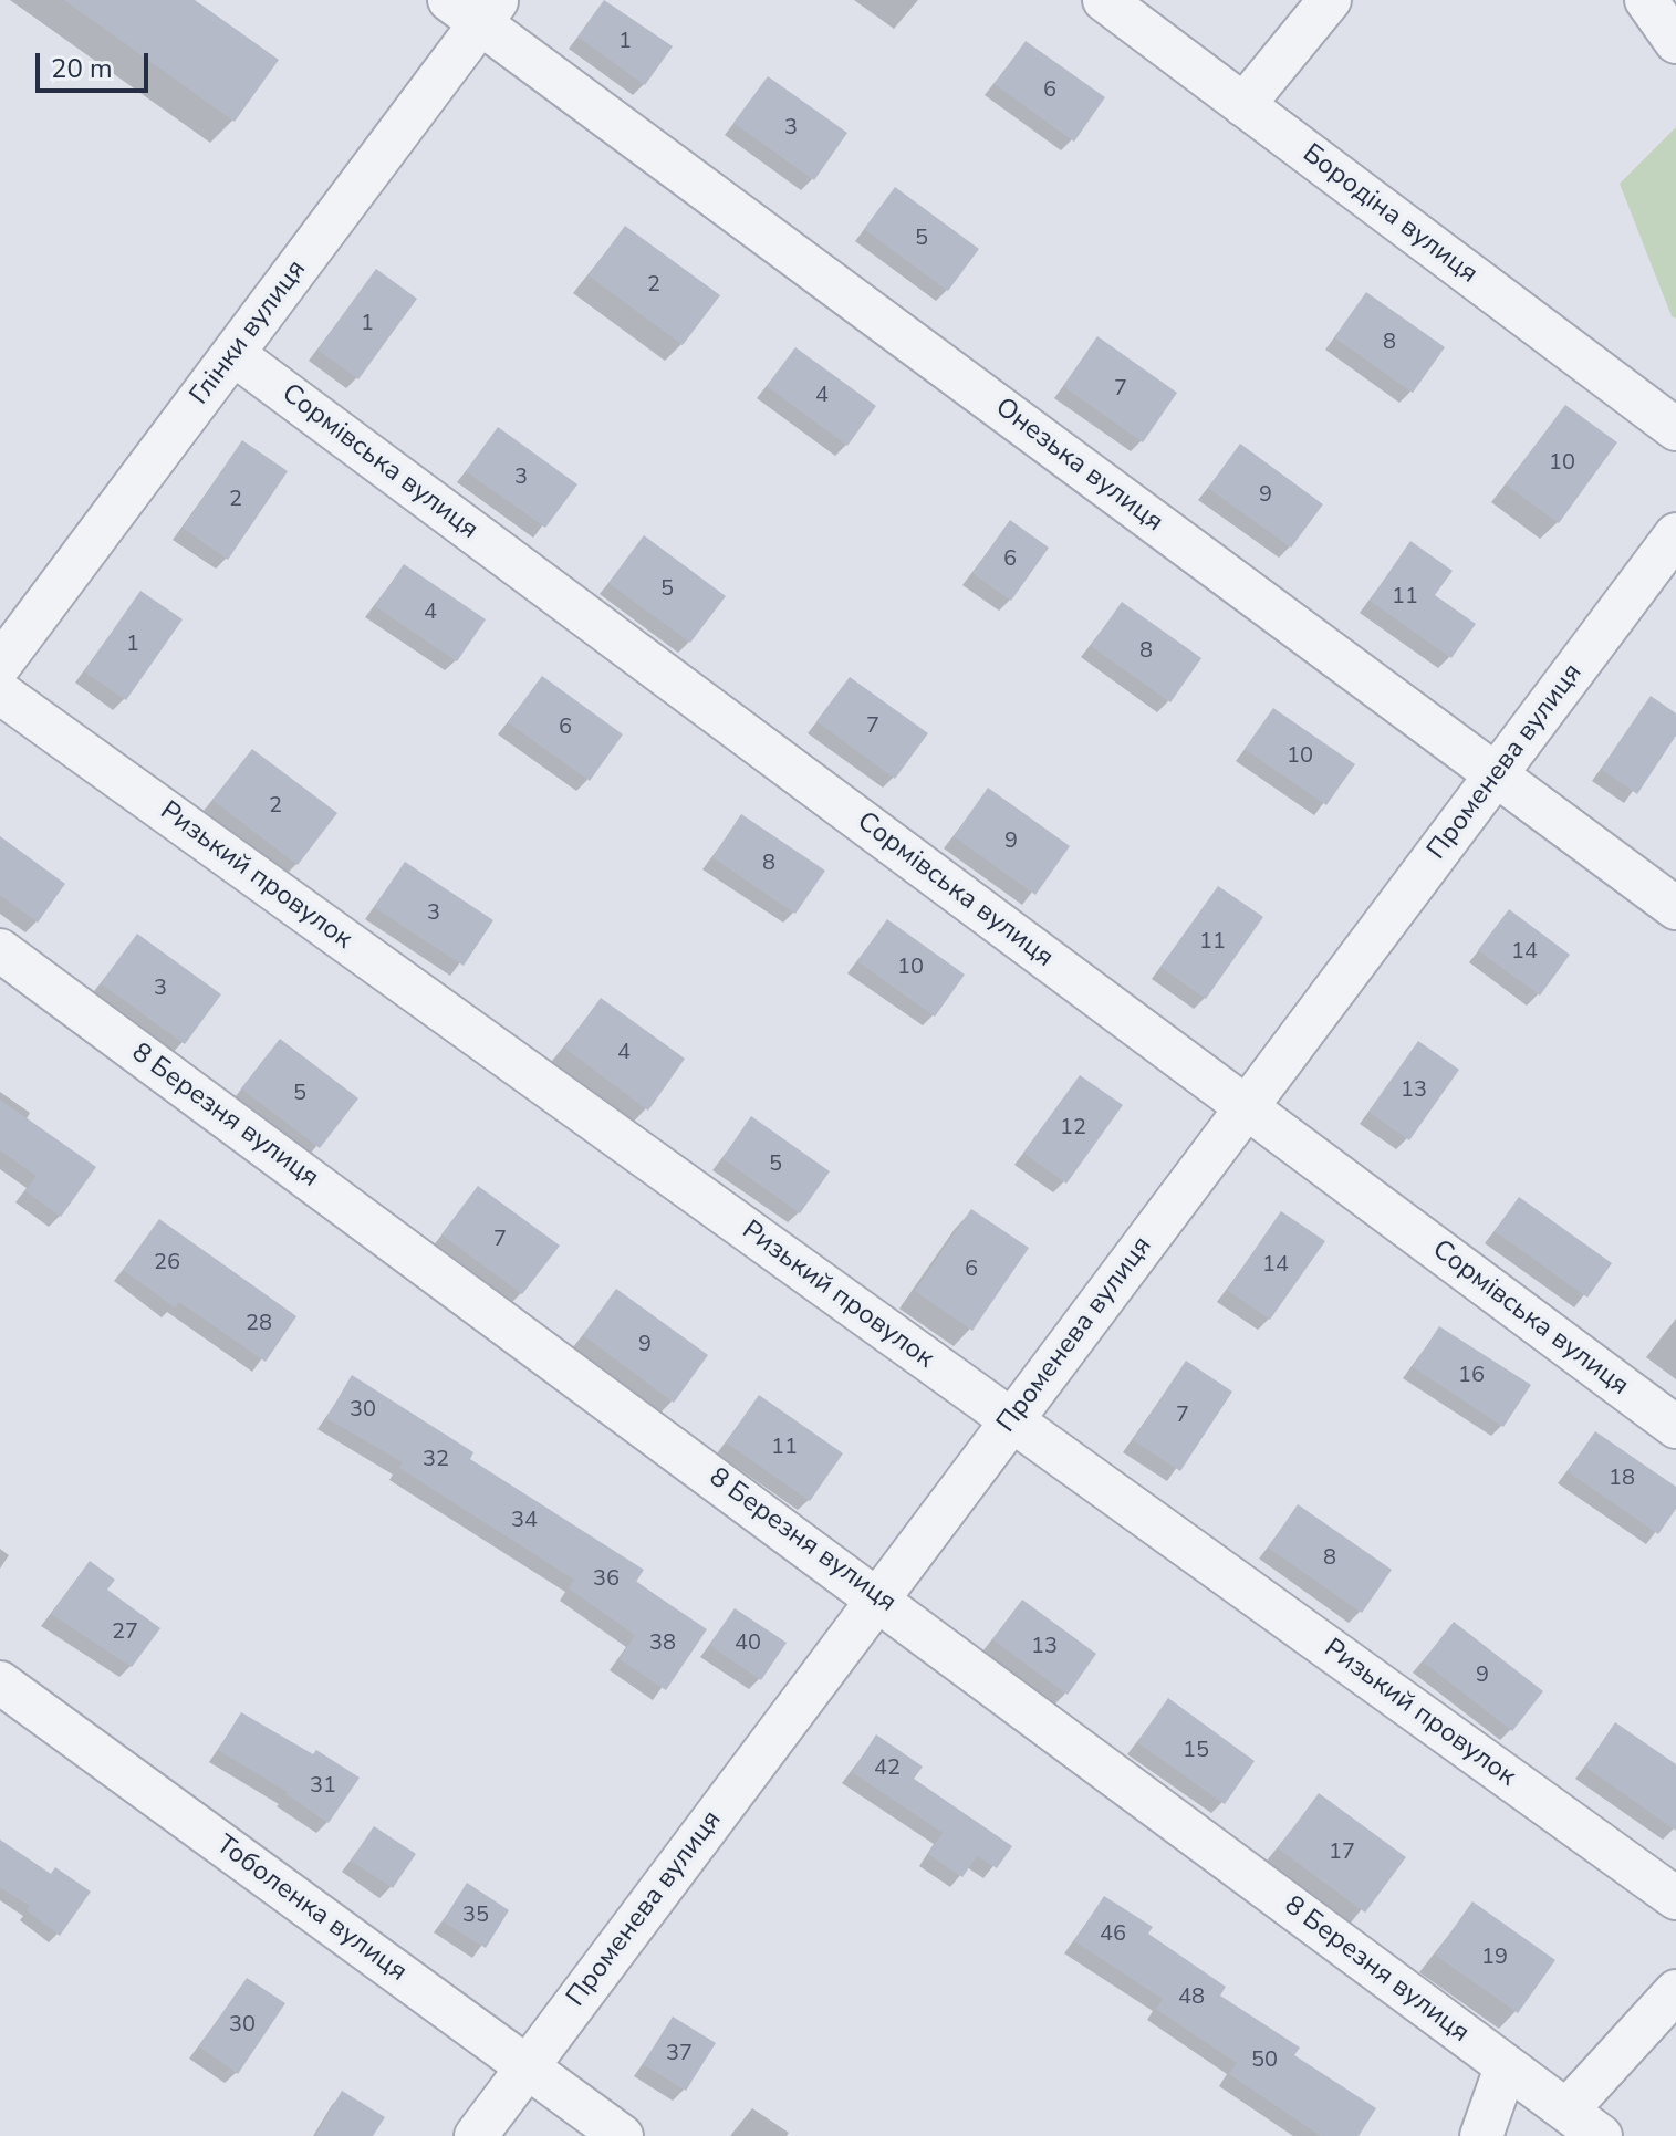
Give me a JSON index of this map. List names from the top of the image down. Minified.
{"streets":{"street":["Бородіна вулиця","Глінки вулиця","Сормівська вулиця","Онезька вулиця","Променева вулиця","Ризький провулок","8 Березня вулиця","Тоболенка вулиця"]},"crossings":[["Глінки вулиця","Сормівська вулиця"],["Глінки вулиця","Онезька вулиця"],["Сормівська вулиця","Променева вулиця"],["Онезька вулиця","Променева вулиця"],["Променева вулиця","Ризький провулок"],["Променева вулиця","8 Березня вулиця"],["Променева вулиця","Тоболенка вулиця"]],"house_numbers":["1","6","3","5","2","1","8","7","4","10","3","9","2","6","5","11","4","1","8","7","6","10","2","9","8","3","11","14","10","3","4","13","5","12","5","7","26","14","6","28","9","16","30","7","11","32","18","34","8","36","27","38","40","13","9","15","42","31","17","35","46","19","48","30","37","50"],"scale_bar":"20 m"}
